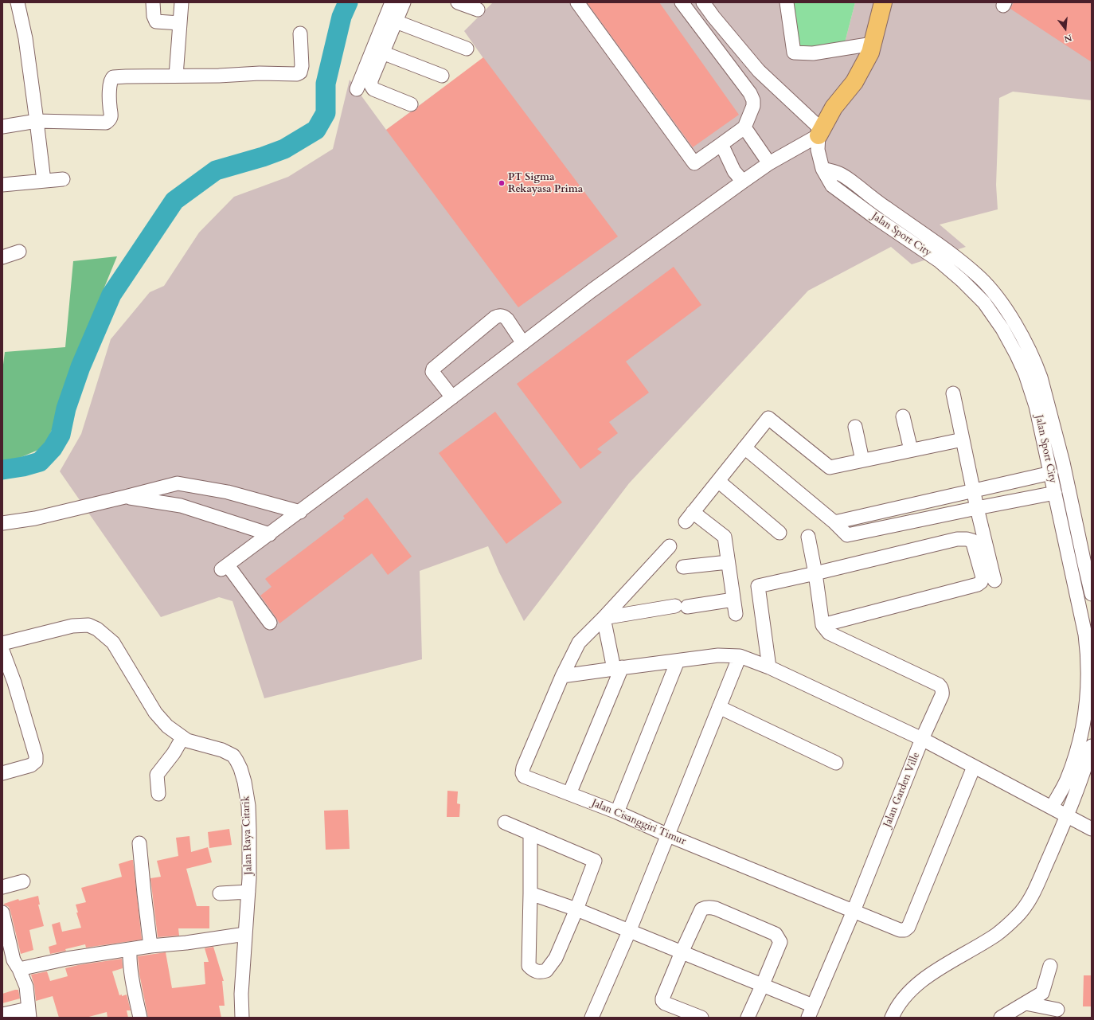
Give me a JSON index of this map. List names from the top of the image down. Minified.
{"streets":{"street":["Jalan Sport City","Jalan Garden Ville","Jalan Cisanggiri Timur","Jalan Raya Citarik"]},"crossings":[["Jalan Sport City","Jalan Garden Ville"],["Jalan Garden Ville","Jalan Cisanggiri Timur"]],"places":["PT Sigma Rekayasa Prima"],"north":"bottom"}
